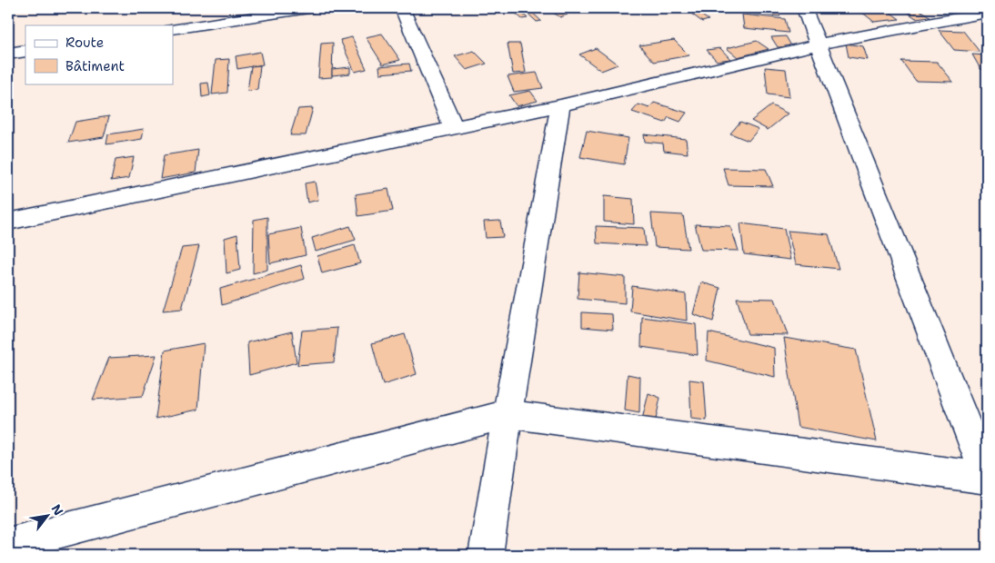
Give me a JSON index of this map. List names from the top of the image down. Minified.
{"legend":["Route","Bâtiment"],"north":"top right"}
